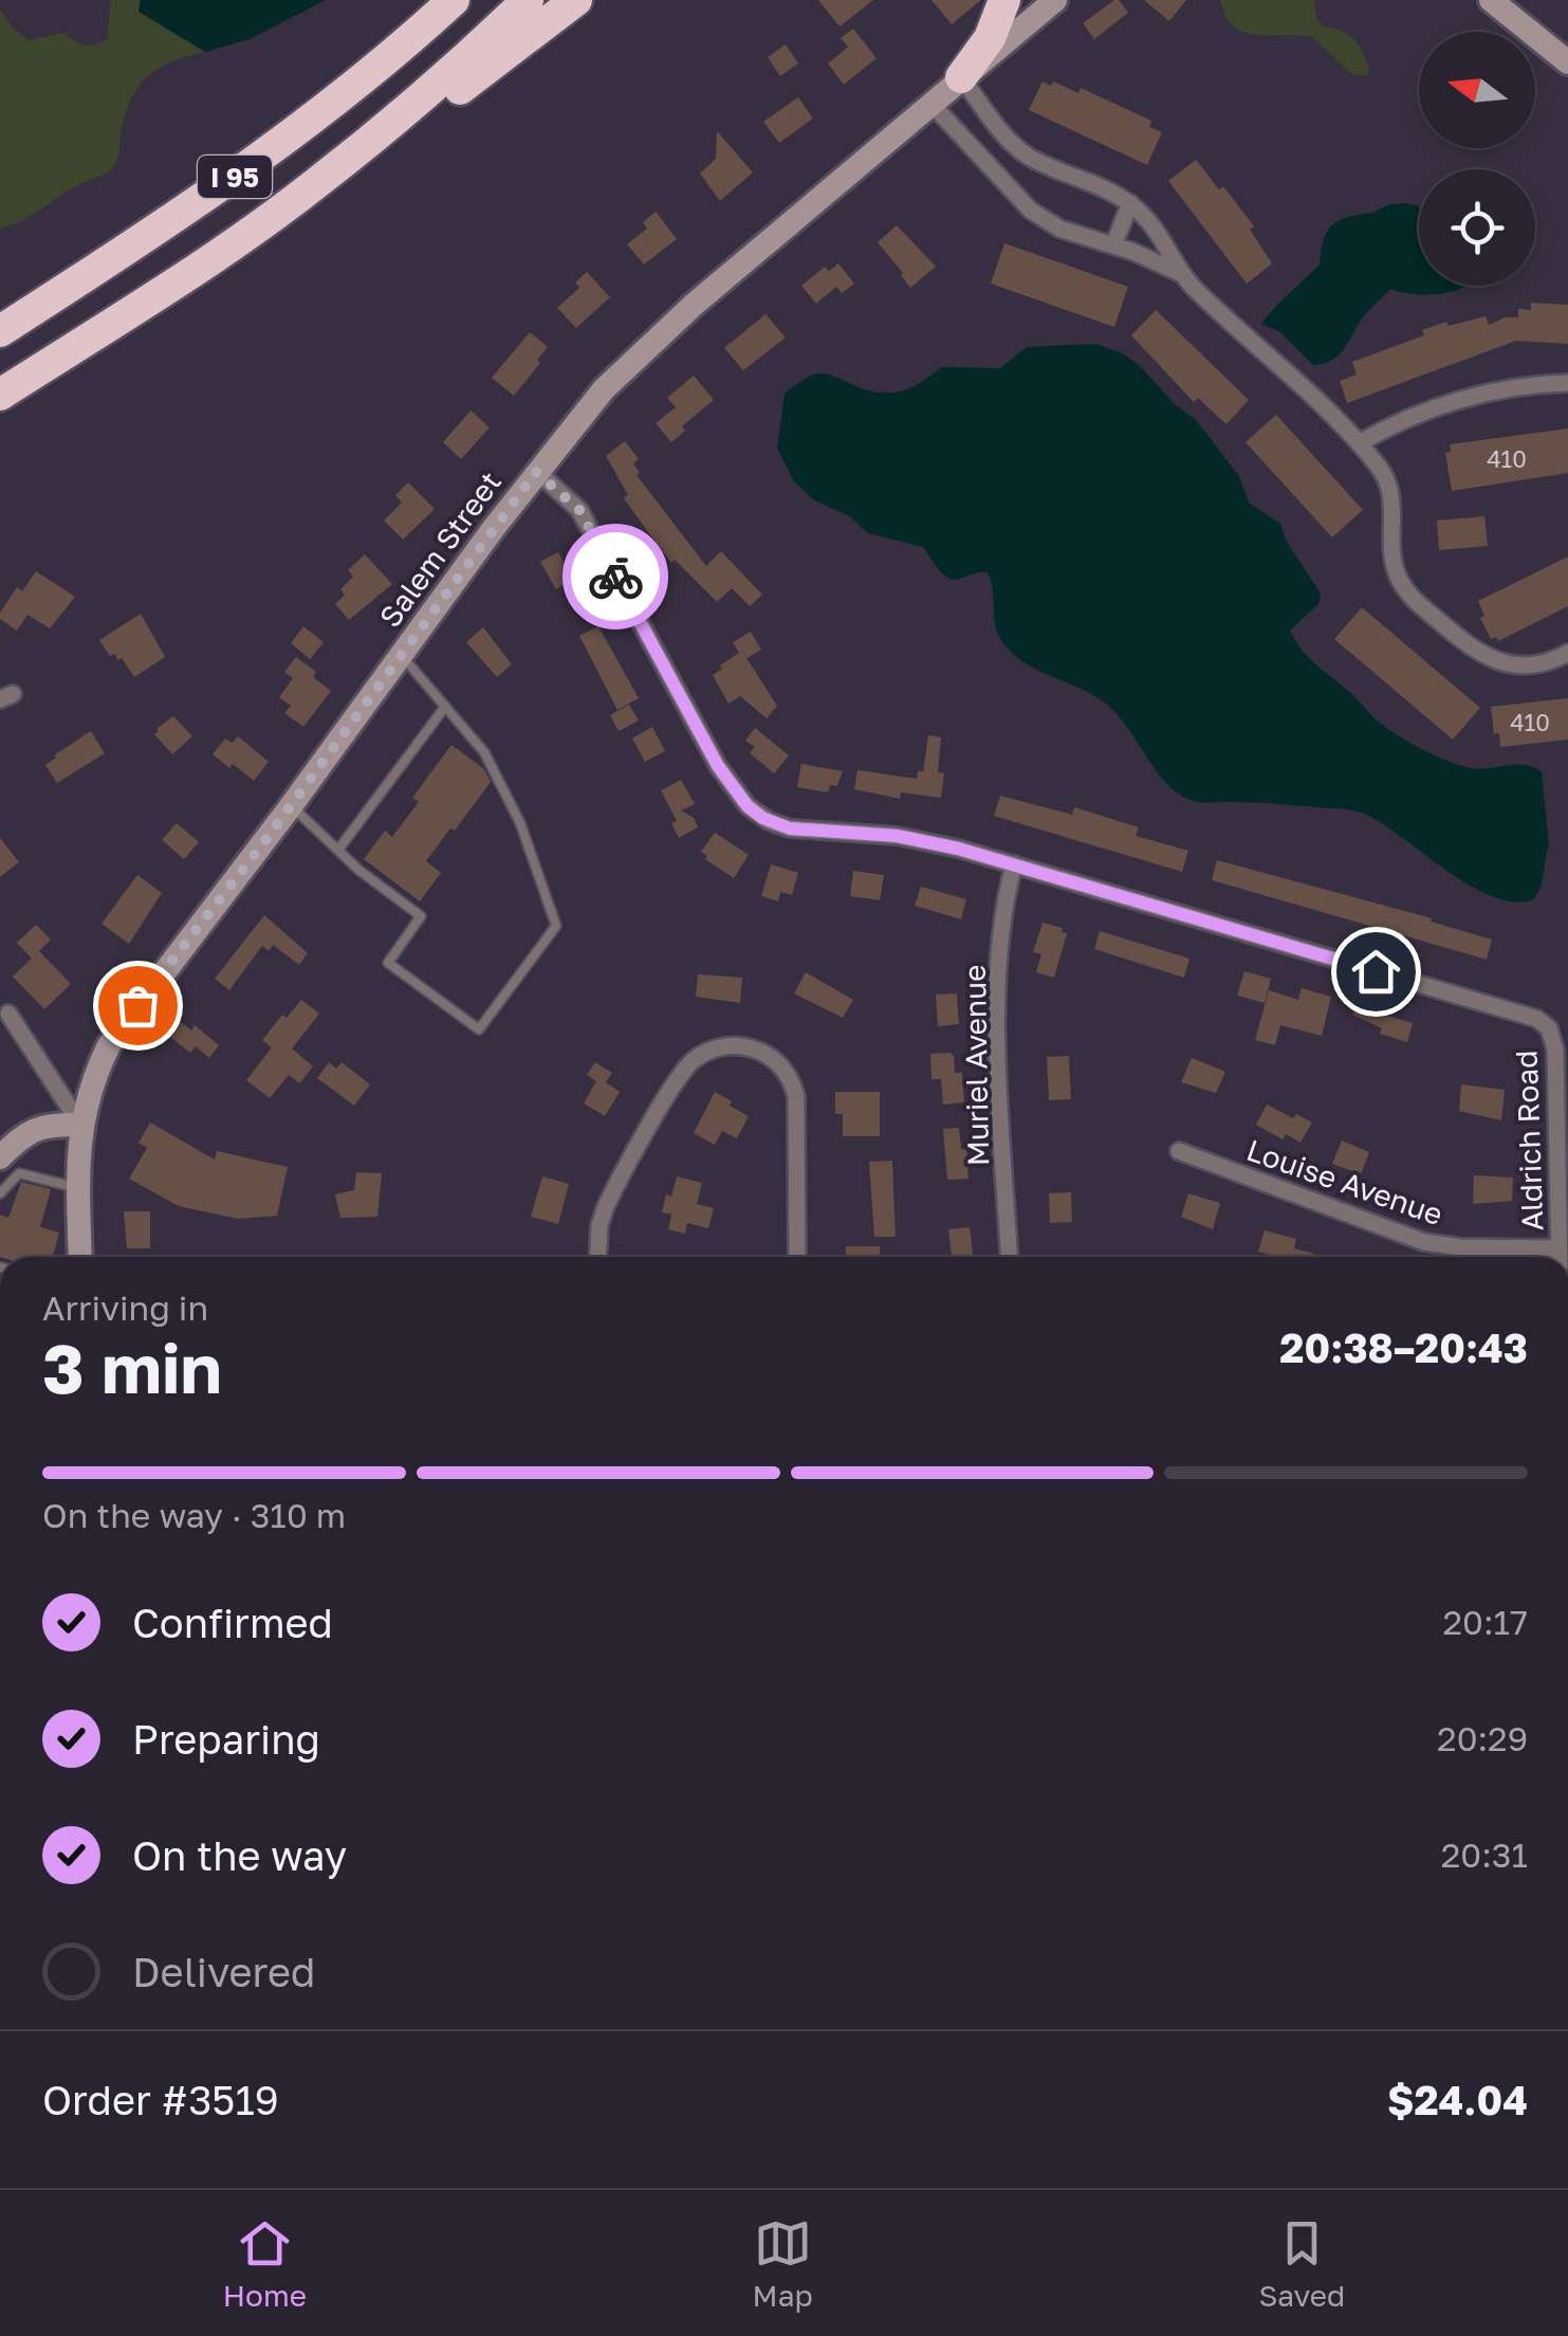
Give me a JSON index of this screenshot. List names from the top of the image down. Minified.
{"streets":{"highway":["I 95"],"main road":["Salem Street"],"street":["Muriel Avenue","Aldrich Road","Louise Avenue"]},"crossings":[["Muriel Avenue","Aldrich Road"],["Aldrich Road","Louise Avenue"]],"house_numbers":["410","410"],"north":"left","page":{"heading":["3 min","Arriving in","20:38–20:43"],"panel":["Order #3519","$24.04"],"bar":"On the way · 310 m","list":[["Confirmed","20:17"],["Preparing","20:29"],["On the way","20:31"],"Delivered"],"tabs":["Home","Map","Saved"]}}
